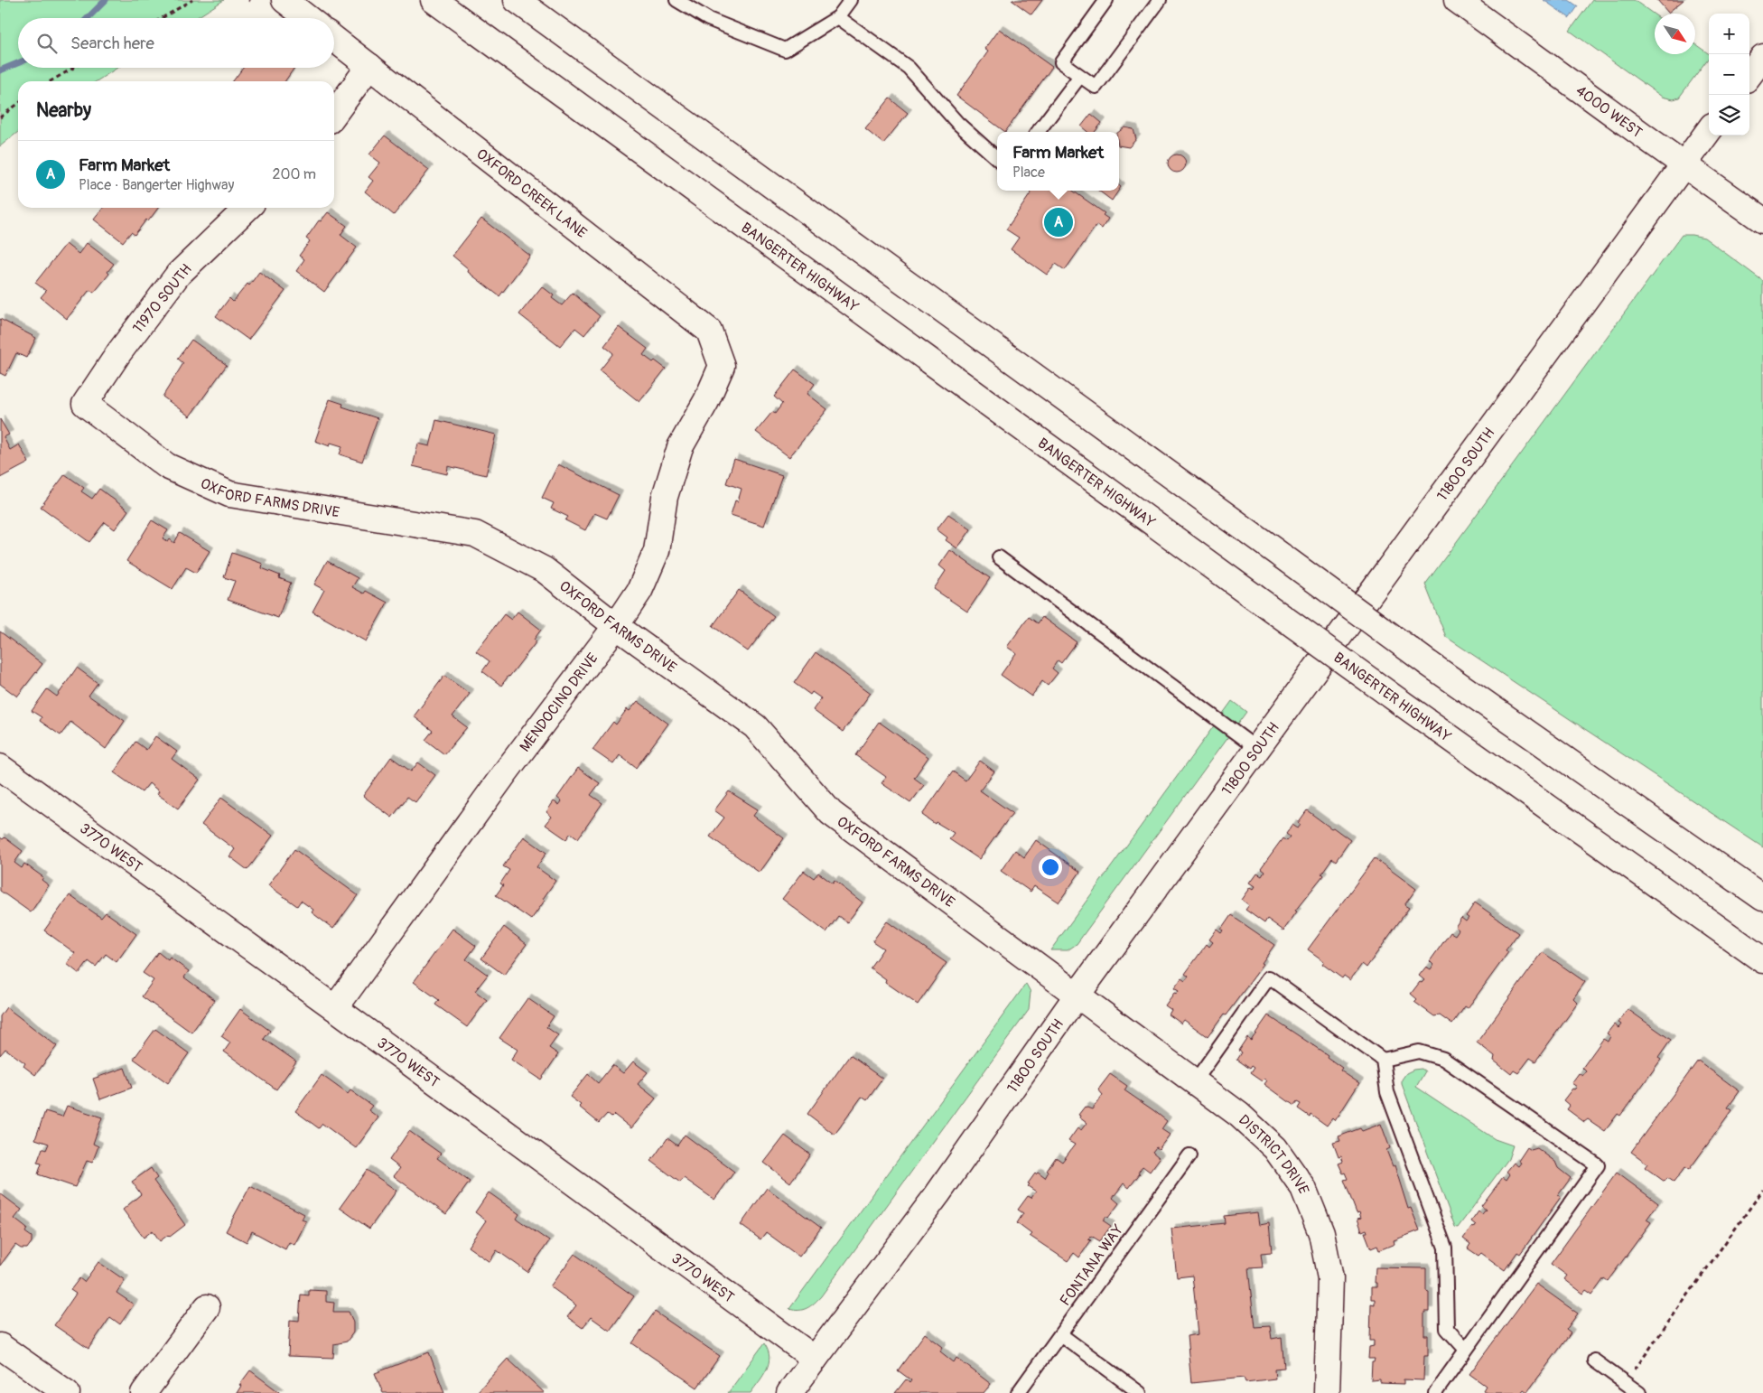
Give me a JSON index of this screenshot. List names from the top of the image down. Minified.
{"streets":{"main road":["4000 WEST","OXFORD CREEK LANE","BANGERTER HIGHWAY","11970 SOUTH","11800 SOUTH","OXFORD FARMS DRIVE","MENDOCINO DRIVE","3770 WEST","DISTRICT DRIVE"],"lane":["FONTANA WAY"]},"crossings":[["4000 WEST","11800 SOUTH"],["OXFORD CREEK LANE","MENDOCINO DRIVE"],["11970 SOUTH","OXFORD FARMS DRIVE"],["11800 SOUTH","OXFORD FARMS DRIVE"],["11800 SOUTH","3770 WEST"],["11800 SOUTH","DISTRICT DRIVE"],["OXFORD FARMS DRIVE","MENDOCINO DRIVE"],["OXFORD FARMS DRIVE","DISTRICT DRIVE"],["MENDOCINO DRIVE","3770 WEST"]],"north":"bottom right","page":{"map_buttons":["+","−"],"search":"Search here","heading":"Nearby","popup":["Farm Market","Place"],"list":[{"mark":"A","name":"Farm Market","note":"Place · Bangerter Highway","value":"200 m"}],"pins":"A"}}
